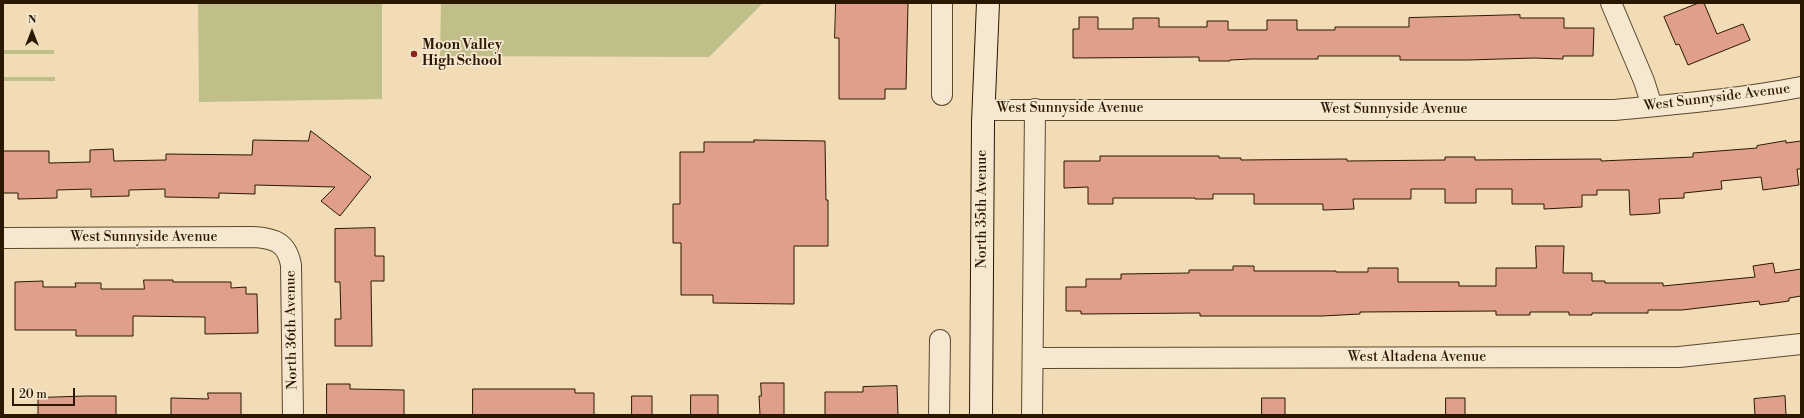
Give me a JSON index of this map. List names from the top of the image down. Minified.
{"streets":{"main road":["North 35th Avenue"],"street":["West Sunnyside Avenue","North 36th Avenue","West Altadena Avenue"]},"crossings":[["West Sunnyside Avenue","North 35th Avenue"],["West Sunnyside Avenue","North 36th Avenue"]],"places":["Moon Valley High School"],"scale_bar":"20 m","north":"top"}
